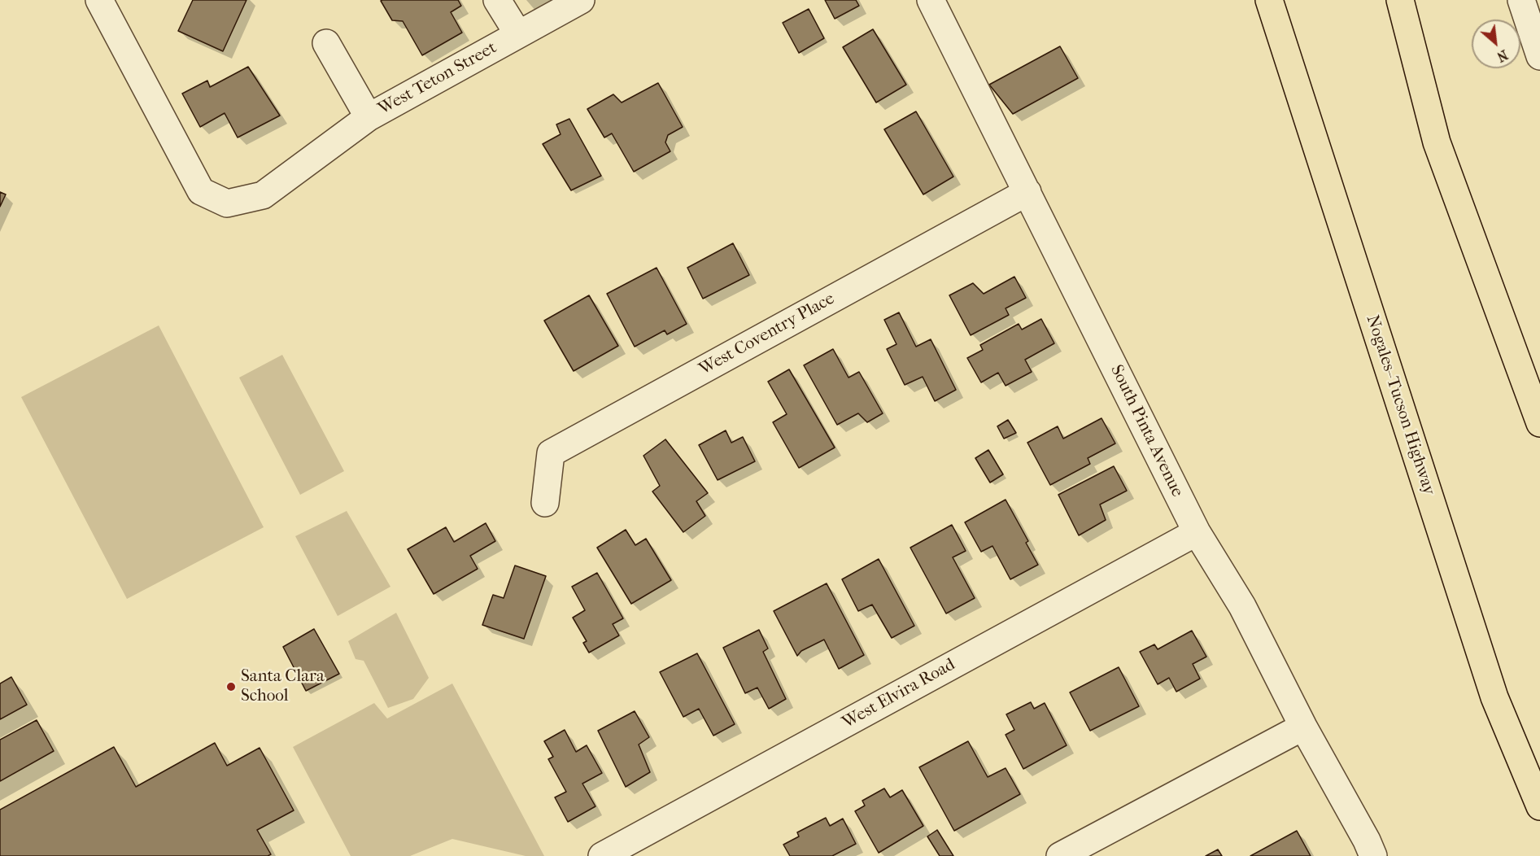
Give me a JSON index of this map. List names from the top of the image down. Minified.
{"streets":{"highway":["Nogales–Tucson Highway"],"street":["West Teton Street","West Coventry Place","South Pinta Avenue","West Elvira Road"]},"crossings":[["West Coventry Place","South Pinta Avenue"],["South Pinta Avenue","West Elvira Road"]],"places":["Santa Clara School"],"north":"bottom right"}
